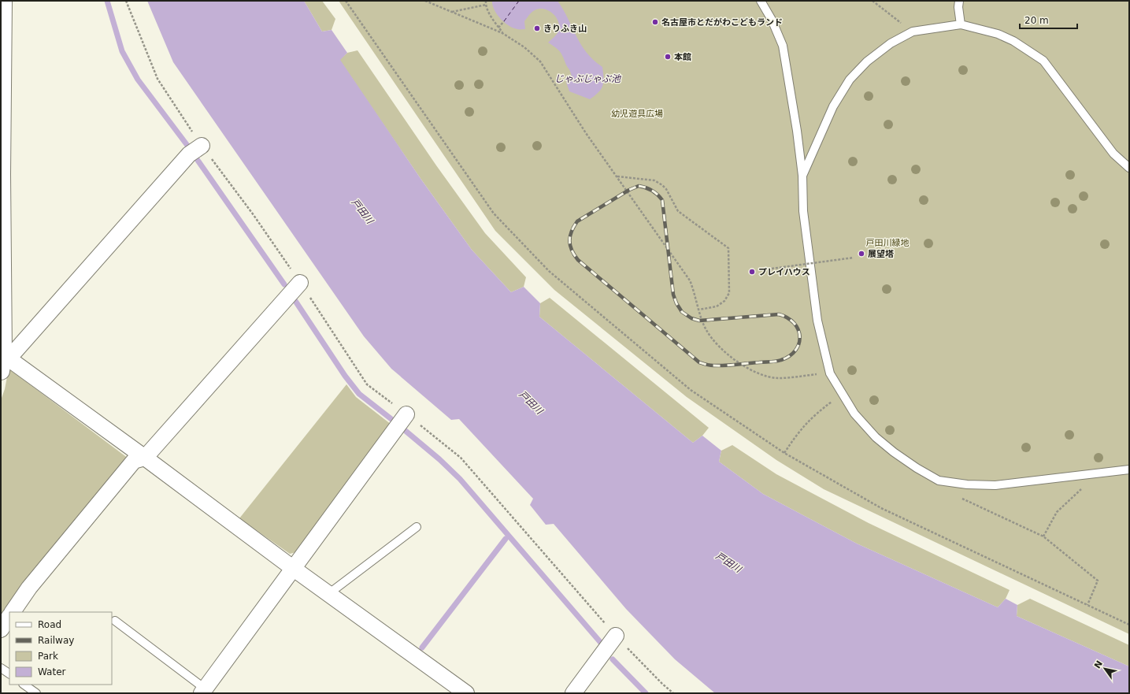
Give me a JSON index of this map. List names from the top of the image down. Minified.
{"water":["じゃぶじゃぶ池","戸田川"],"parks":["幼児遊具広場","戸田川緑地"],"places":["名古屋市とだがわこどもランド","きりふき山","本館","展望塔","プレイハウス"],"legend":["Road","Railway","Park","Water"],"scale_bar":"20 m","north":"top left"}
